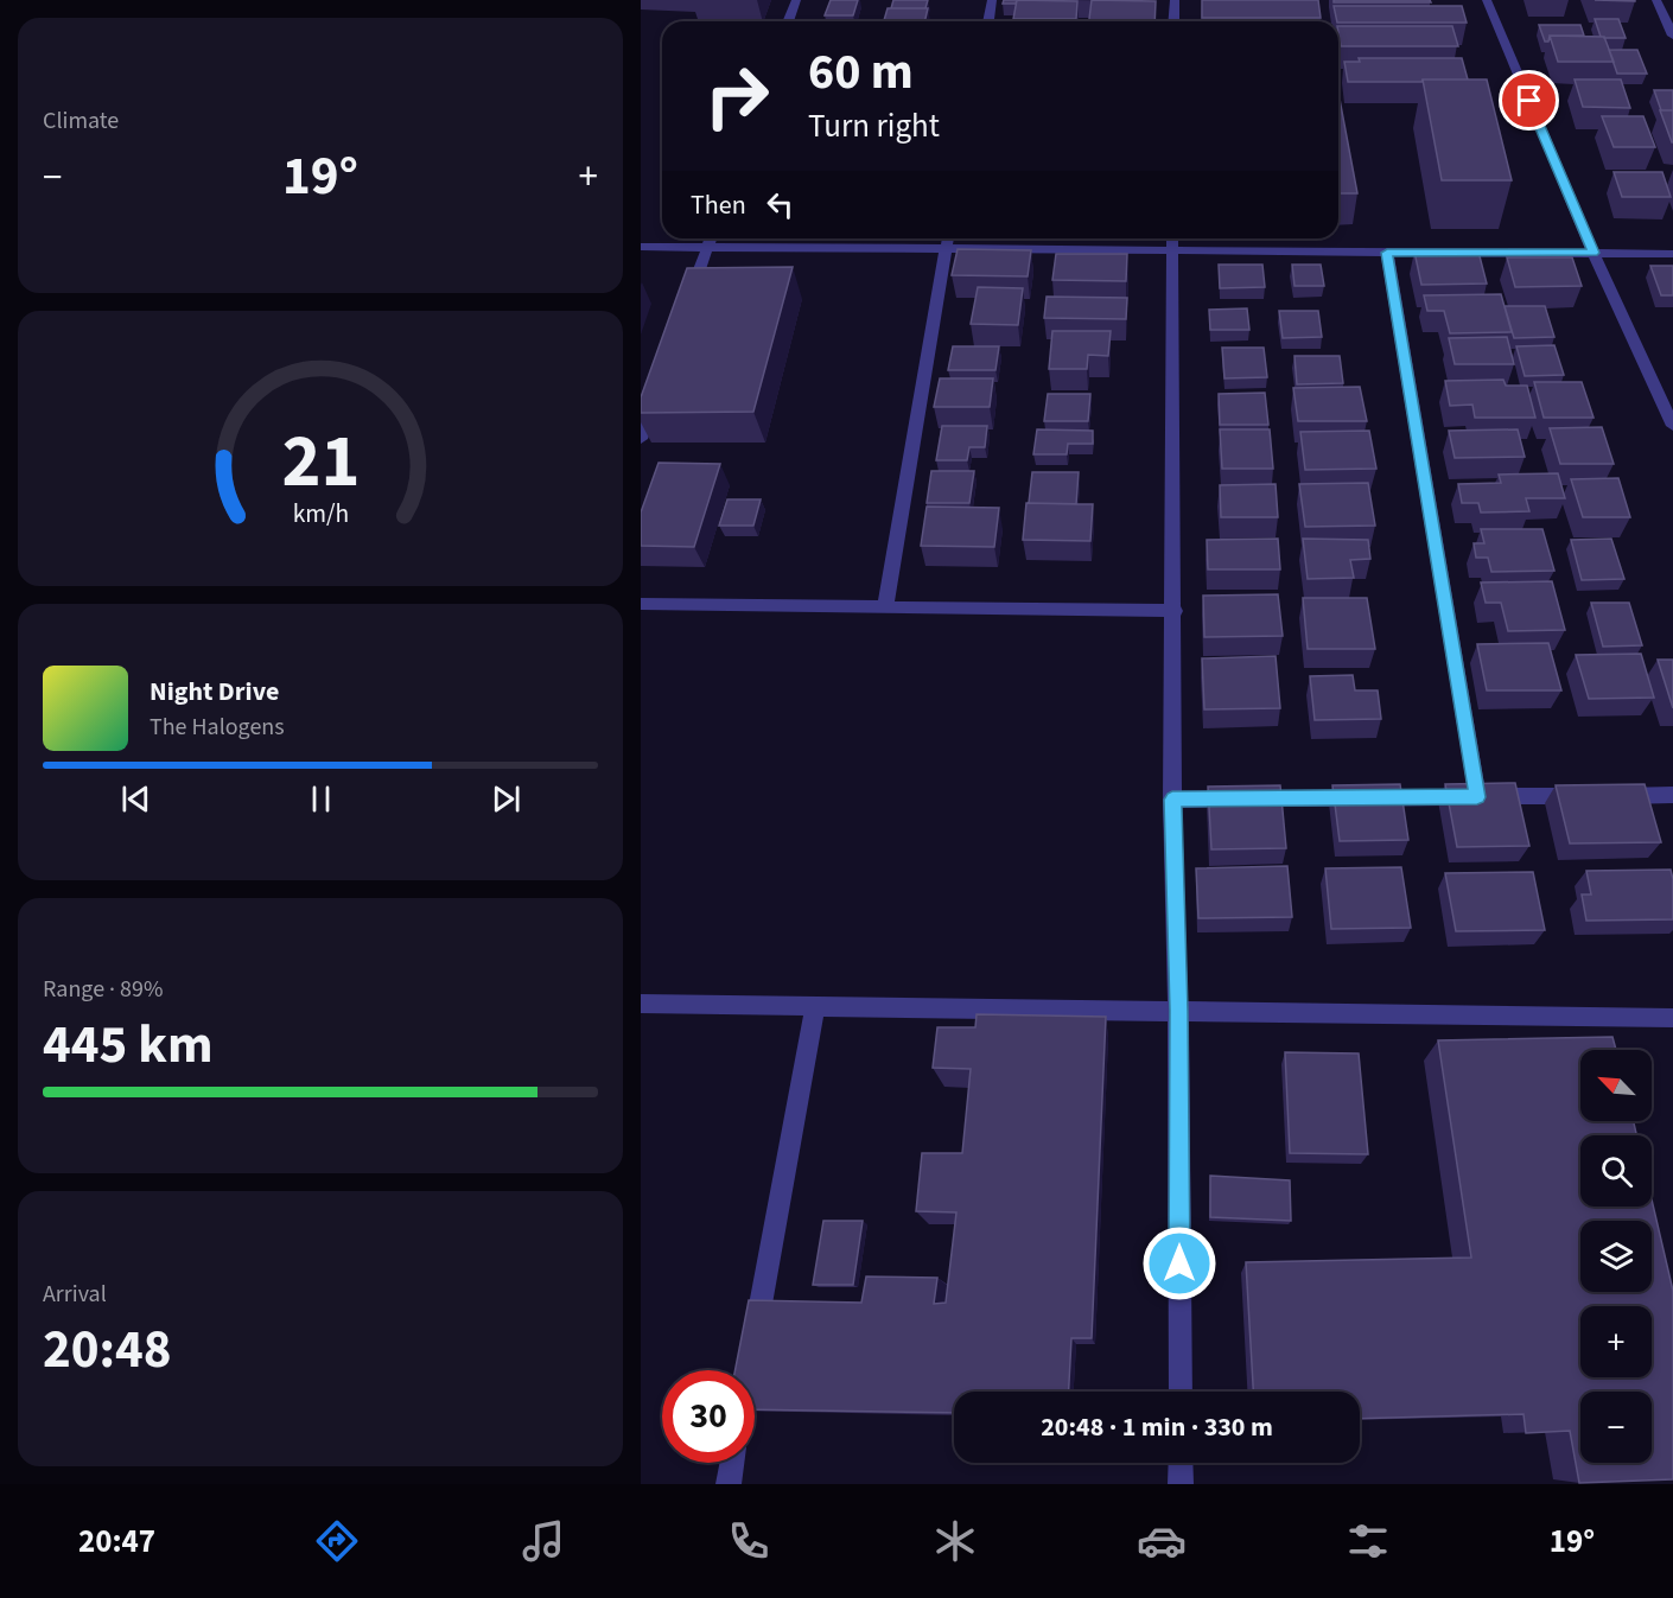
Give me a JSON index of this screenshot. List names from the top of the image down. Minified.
{"north":"top left","page":{"tile":["Climate",["Range · 89%","445 km"],["Arrival","20:48"]],"turn":["60 m","Turn right"],"heat":["−","19°","+"],"then":"Then","song":["Night Drive","The Halogens"],"map_buttons":["+","−"],"limit":"30","trip":"20:48 · 1 min · 330 m","tabs":["20:47","19°"],"gauge":["21","km/h"]}}
